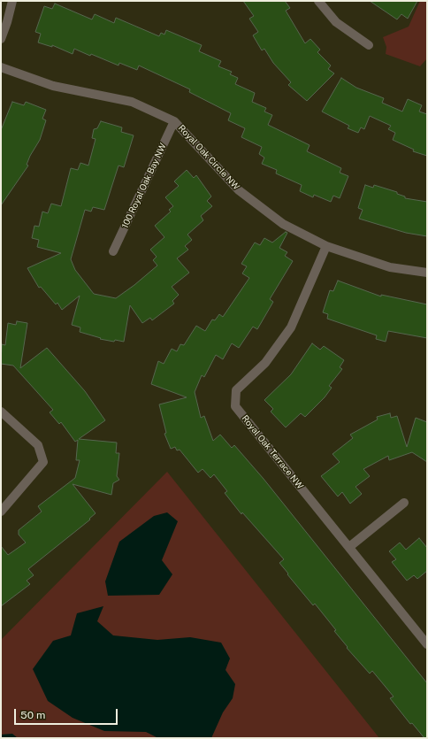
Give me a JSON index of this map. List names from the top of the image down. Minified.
{"streets":{"street":["Royal Oak Circle NW","100 Royal Oak Bay NW","Royal Oak Terrace NW"]},"crossings":[["Royal Oak Circle NW","100 Royal Oak Bay NW"],["Royal Oak Circle NW","Royal Oak Terrace NW"]],"scale_bar":"50 m"}
